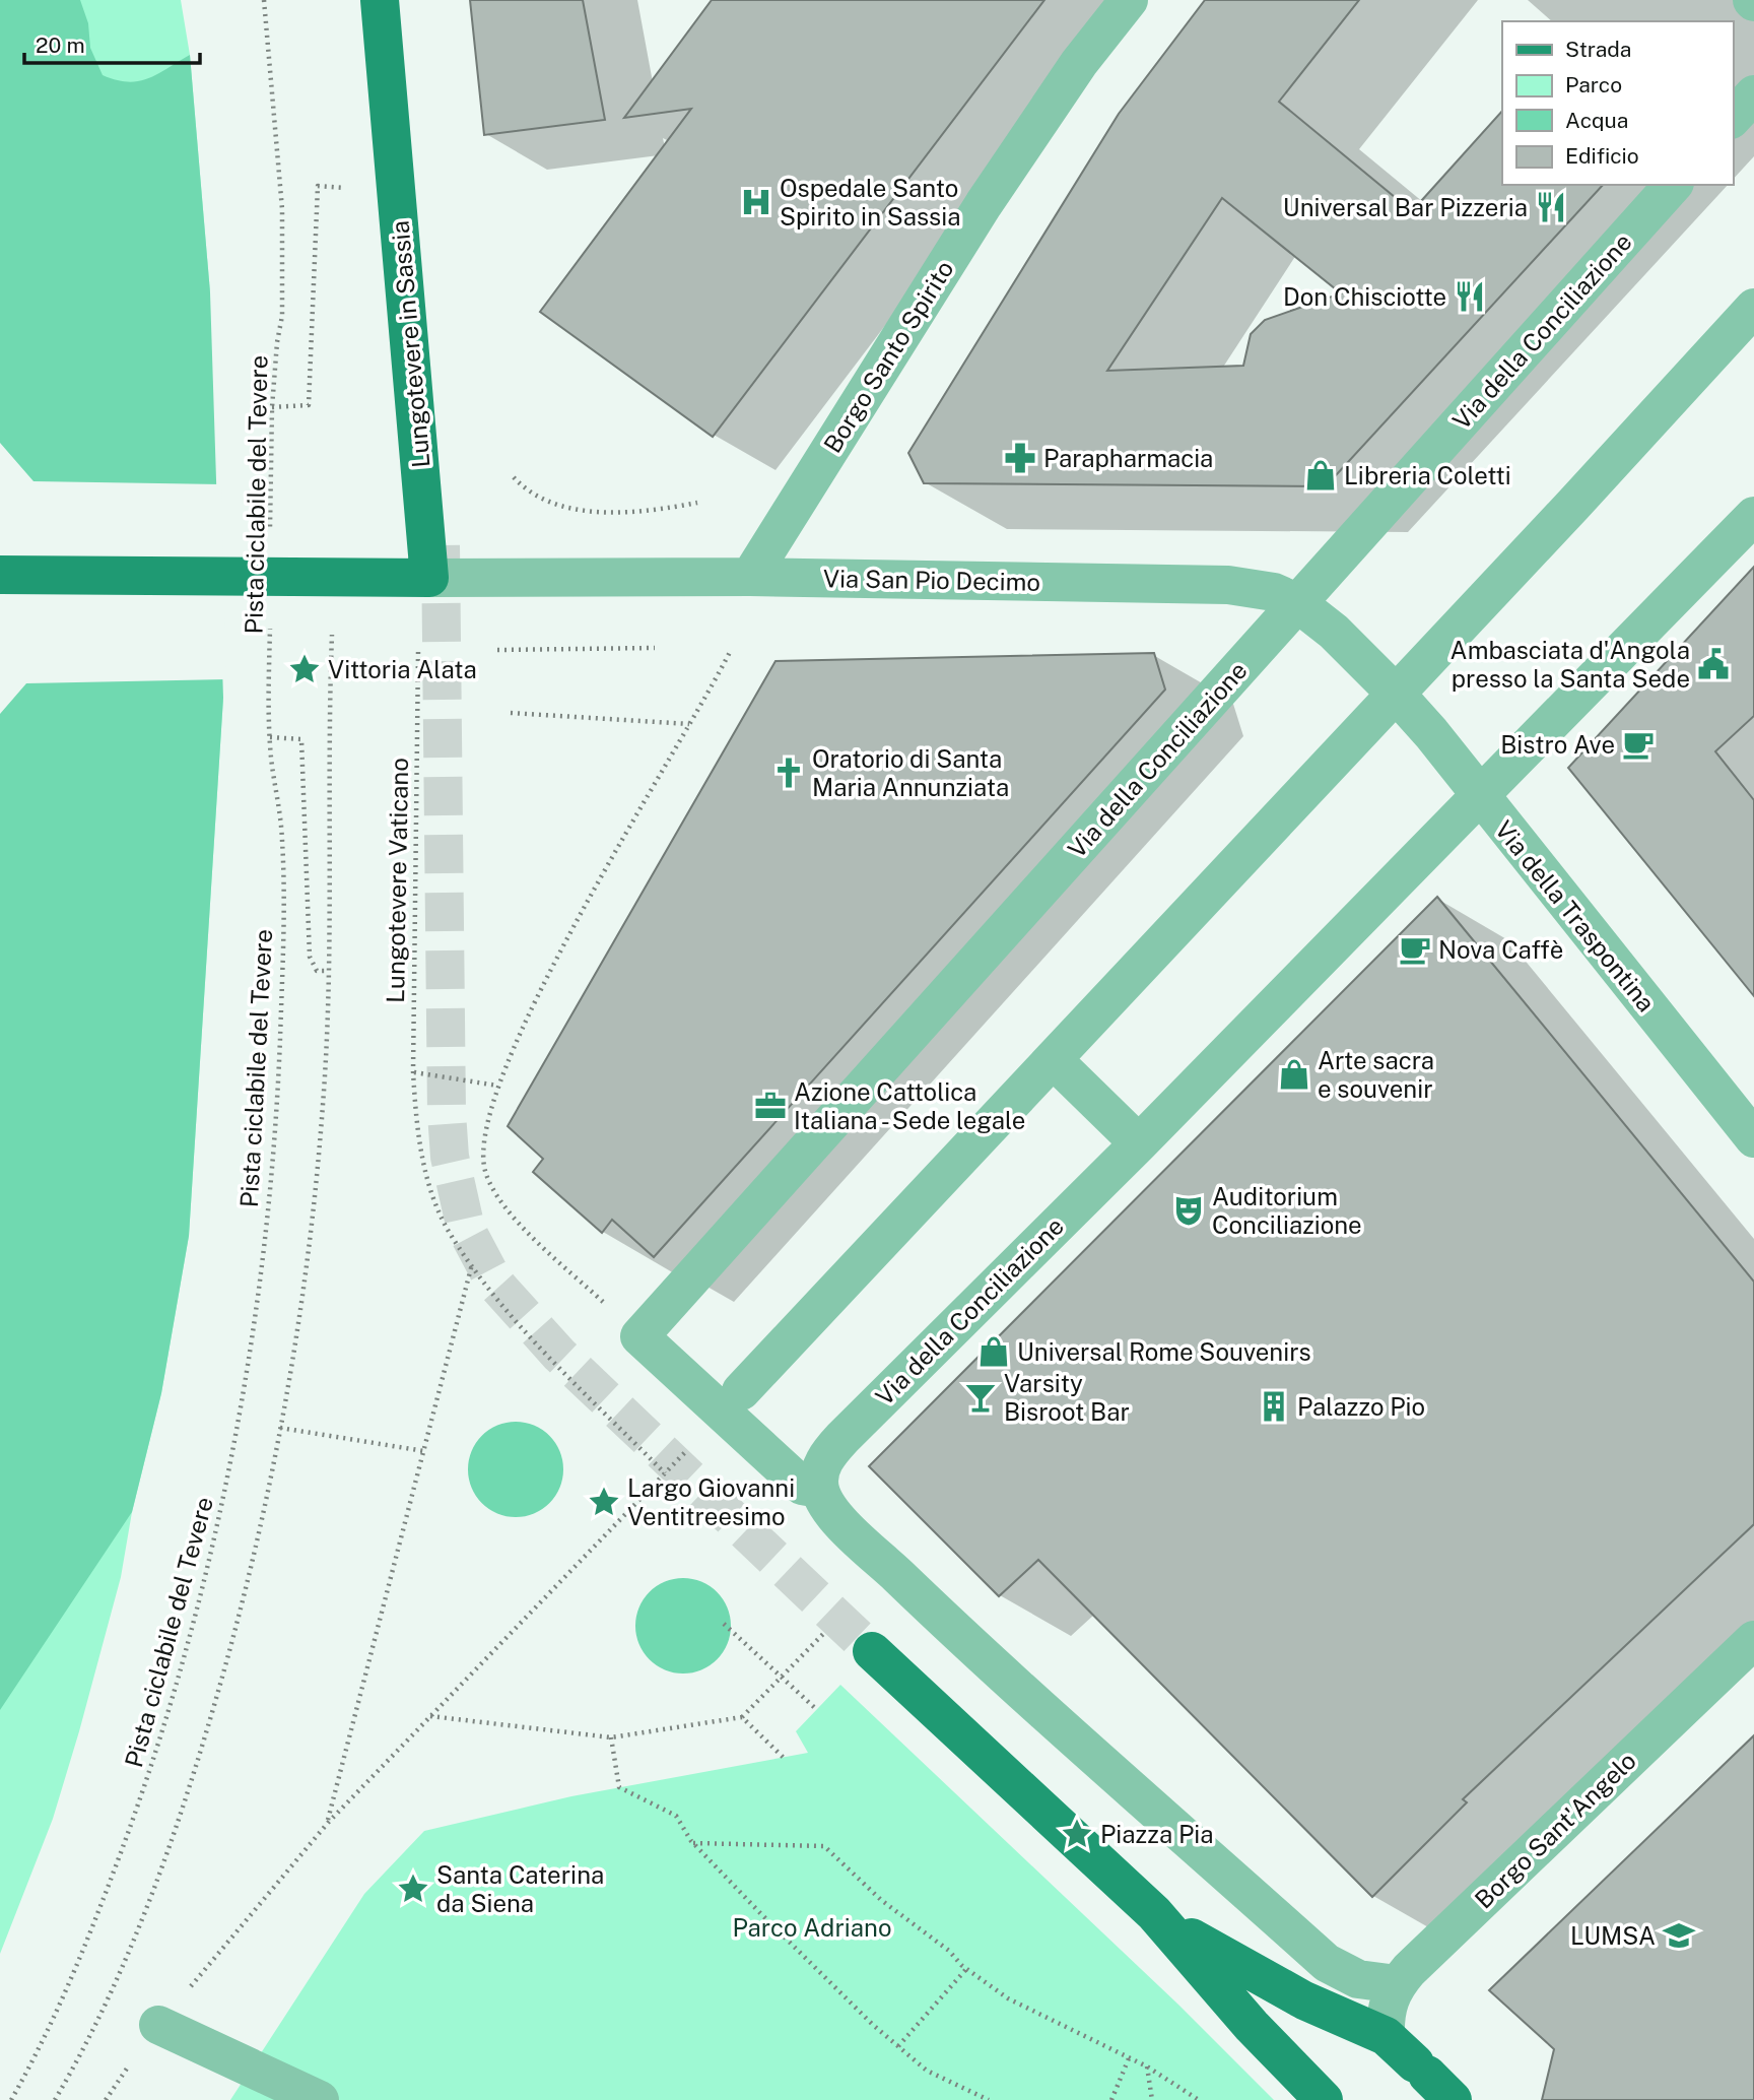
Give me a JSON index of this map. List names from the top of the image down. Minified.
{"streets":{"main road":["Lungotevere in Sassia"],"street":["Via della Conciliazione","Borgo Santo Spirito","Via San Pio Decimo","Via della Traspontina","Borgo Sant'Angelo"],"path":["Pista ciclabile del Tevere","Lungotevere Vaticano"]},"crossings":[["Via della Conciliazione","Via San Pio Decimo"],["Via della Conciliazione","Via della Traspontina"],["Lungotevere in Sassia","Via San Pio Decimo"],["Borgo Santo Spirito","Via San Pio Decimo"],["Via San Pio Decimo","Via della Traspontina"]],"parks":["Parco Adriano"],"places":{"hospital":["Ospedale Santo Spirito in Sassia"],"restaurant":["Universal Bar Pizzeria","Don Chisciotte"],"pharmacy":["Parapharmacia"],"shop":["Libreria Coletti","Arte sacra e souvenir","Universal Rome Souvenirs"],"public building":["Ambasciata d'Angola presso la Santa Sede"],"place":["Vittoria Alata","Largo Giovanni Ventitreesimo","Piazza Pia","Santa Caterina da Siena"],"cafe":["Bistro Ave","Nova Caffè"],"church":["Oratorio di Santa Maria Annunziata"],"office":["Azione Cattolica Italiana - Sede legale"],"theatre":["Auditorium Conciliazione"],"bar":["Varsity Bisroot Bar"],"building":["Palazzo Pio"],"school or university":["LUMSA"]},"legend":["Strada","Parco","Acqua","Edificio"],"scale_bar":"20 m"}
